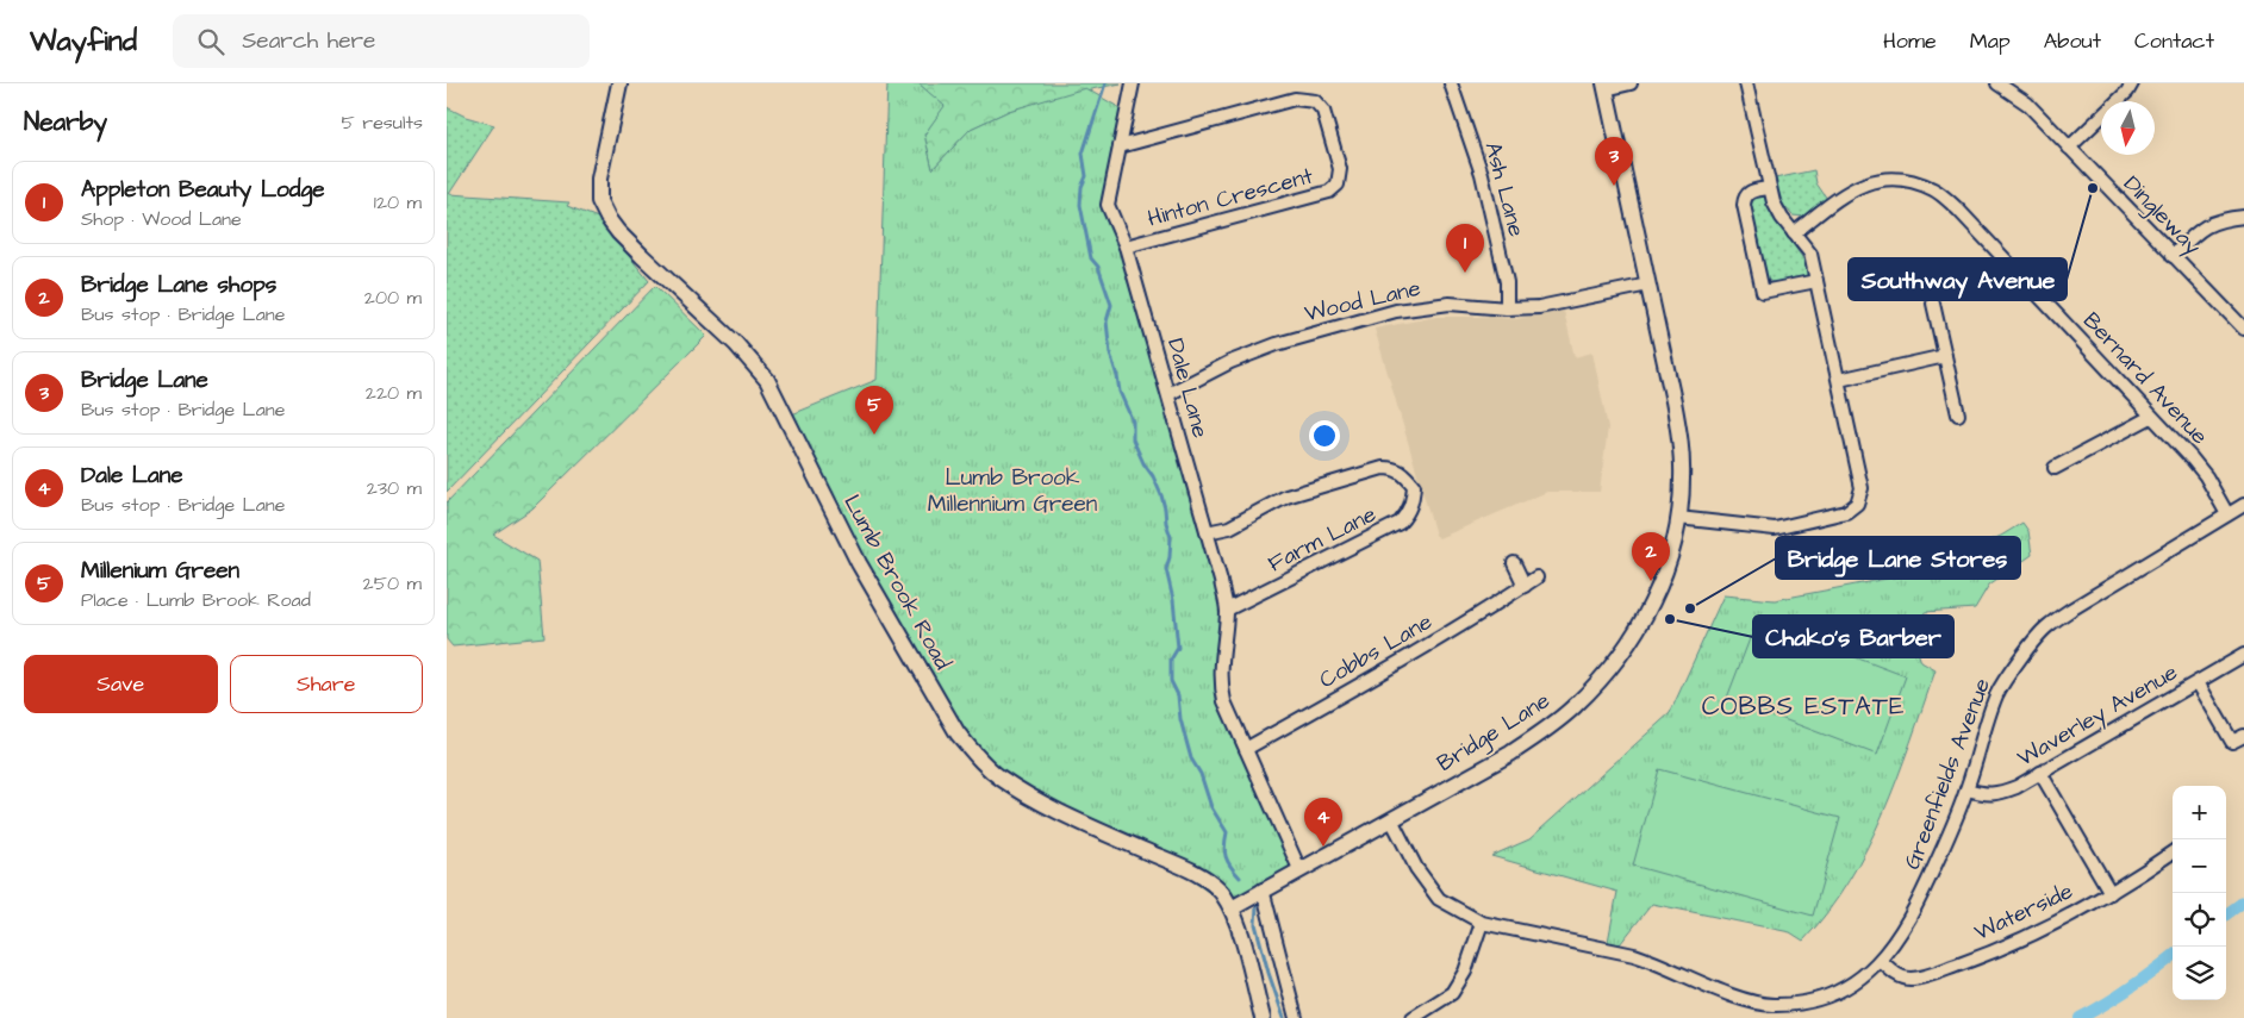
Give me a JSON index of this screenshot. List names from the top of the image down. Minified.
{"streets":{"street":["Ash Lane","Hinton Crescent","Dingleway","Wood Lane","Bernard Avenue","Dale Lane","Farm Lane","Lumb Brook Road","Cobbs Lane","Waverley Avenue","Bridge Lane","Greenfields Avenue","Waterside"]},"crossings":[["Ash Lane","Wood Lane"],["Hinton Crescent","Dale Lane"],["Wood Lane","Dale Lane"],["Wood Lane","Bridge Lane"],["Bernard Avenue","Greenfields Avenue"],["Dale Lane","Farm Lane"],["Dale Lane","Cobbs Lane"],["Dale Lane","Bridge Lane"],["Lumb Brook Road","Bridge Lane"],["Waverley Avenue","Greenfields Avenue"],["Bridge Lane","Greenfields Avenue"],["Greenfields Avenue","Waterside"]],"districts":["COBBS ESTATE"],"parks":["Lumb Brook Millennium Green"],"places":["Southway Avenue","Bridge Lane Stores","Chako's Barber"],"north":"bottom","page":{"header":"Wayfind","search":"Search here","nav":["Home","Map","About","Contact"],"heading":["Nearby","5 results"],"pins":["3","1","5","2","4"],"list":[{"mark":"1","name":"Appleton Beauty Lodge","note":"Shop · Wood Lane","value":"120 m"},{"mark":"2","name":"Bridge Lane shops","note":"Bus stop · Bridge Lane","value":"200 m"},{"mark":"3","name":"Bridge Lane","note":"Bus stop · Bridge Lane","value":"220 m"},{"mark":"4","name":"Dale Lane","note":"Bus stop · Bridge Lane","value":"230 m"},{"mark":"5","name":"Millenium Green","note":"Place · Lumb Brook Road","value":"250 m"}],"buttons":["Save","Share"],"map_buttons":["+","−"]}}
